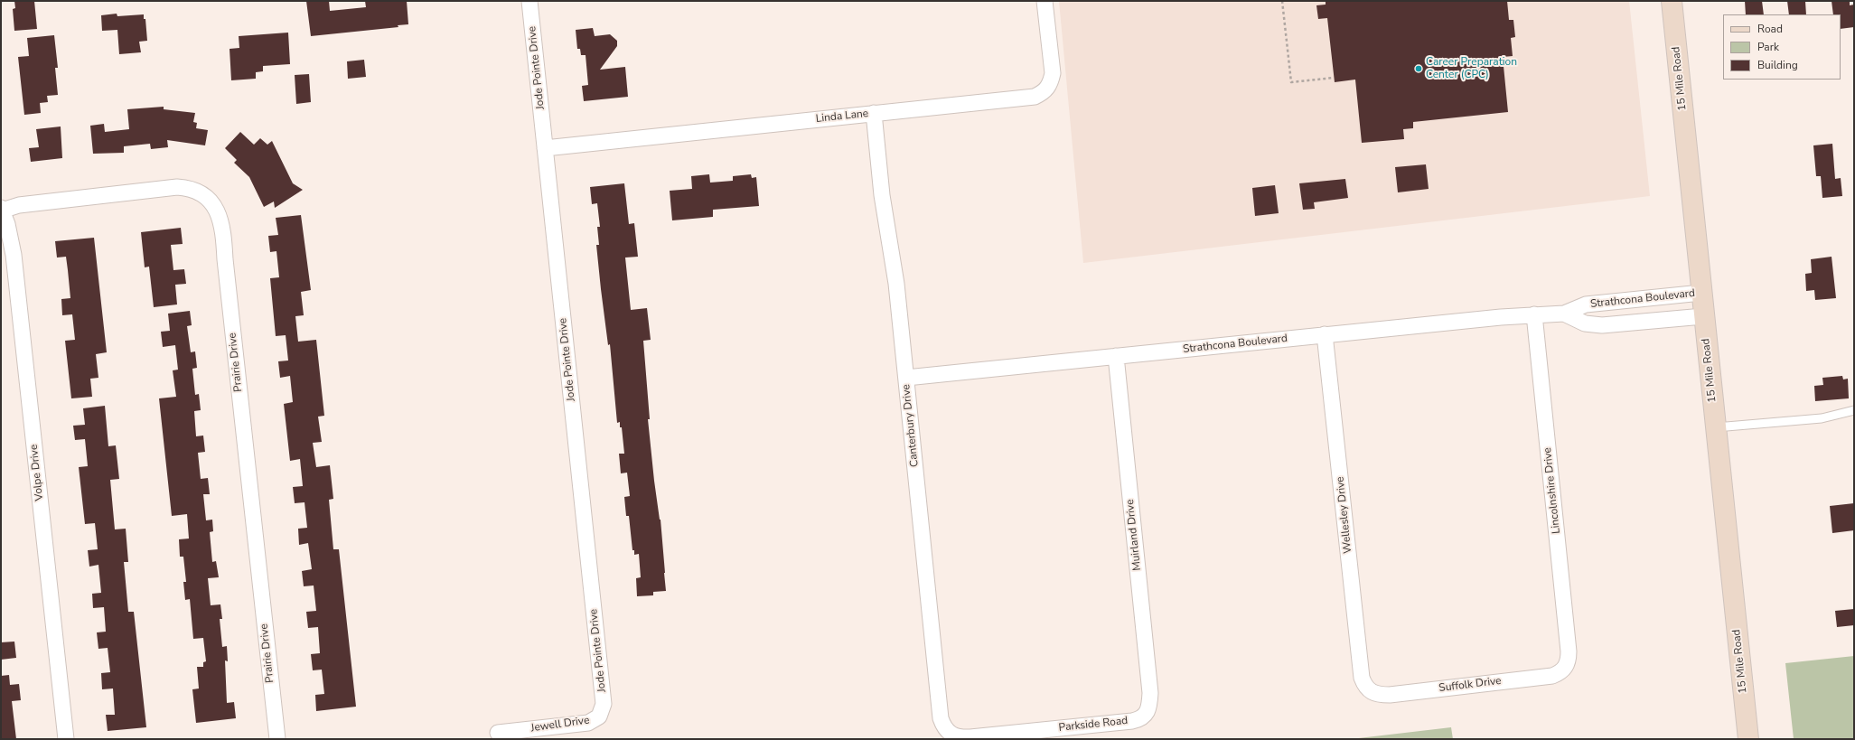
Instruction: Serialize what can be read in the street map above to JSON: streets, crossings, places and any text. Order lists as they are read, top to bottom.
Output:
{
  "streets": {
    "main road": ["15 Mile Road"],
    "street": [
      "Jode Pointe Drive",
      "Linda Lane",
      "Strathcona Boulevard",
      "Prairie Drive",
      "Canterbury Drive",
      "Volpe Drive",
      "Lincolnshire Drive",
      "Wellesley Drive",
      "Muirland Drive",
      "Suffolk Drive",
      "Jewell Drive",
      "Parkside Road"
    ]
  },
  "crossings": [
    ["Jode Pointe Drive", "Linda Lane"],
    ["Jode Pointe Drive", "Jewell Drive"],
    ["15 Mile Road", "Strathcona Boulevard"],
    ["Linda Lane", "Canterbury Drive"],
    ["Strathcona Boulevard", "Canterbury Drive"],
    ["Strathcona Boulevard", "Lincolnshire Drive"],
    ["Strathcona Boulevard", "Wellesley Drive"],
    ["Strathcona Boulevard", "Muirland Drive"],
    ["Prairie Drive", "Volpe Drive"],
    ["Canterbury Drive", "Parkside Road"],
    ["Lincolnshire Drive", "Suffolk Drive"],
    ["Wellesley Drive", "Suffolk Drive"],
    ["Muirland Drive", "Parkside Road"]
  ],
  "places": ["Career Preparation Center (CPC)"],
  "legend": ["Road", "Park", "Building"]
}
